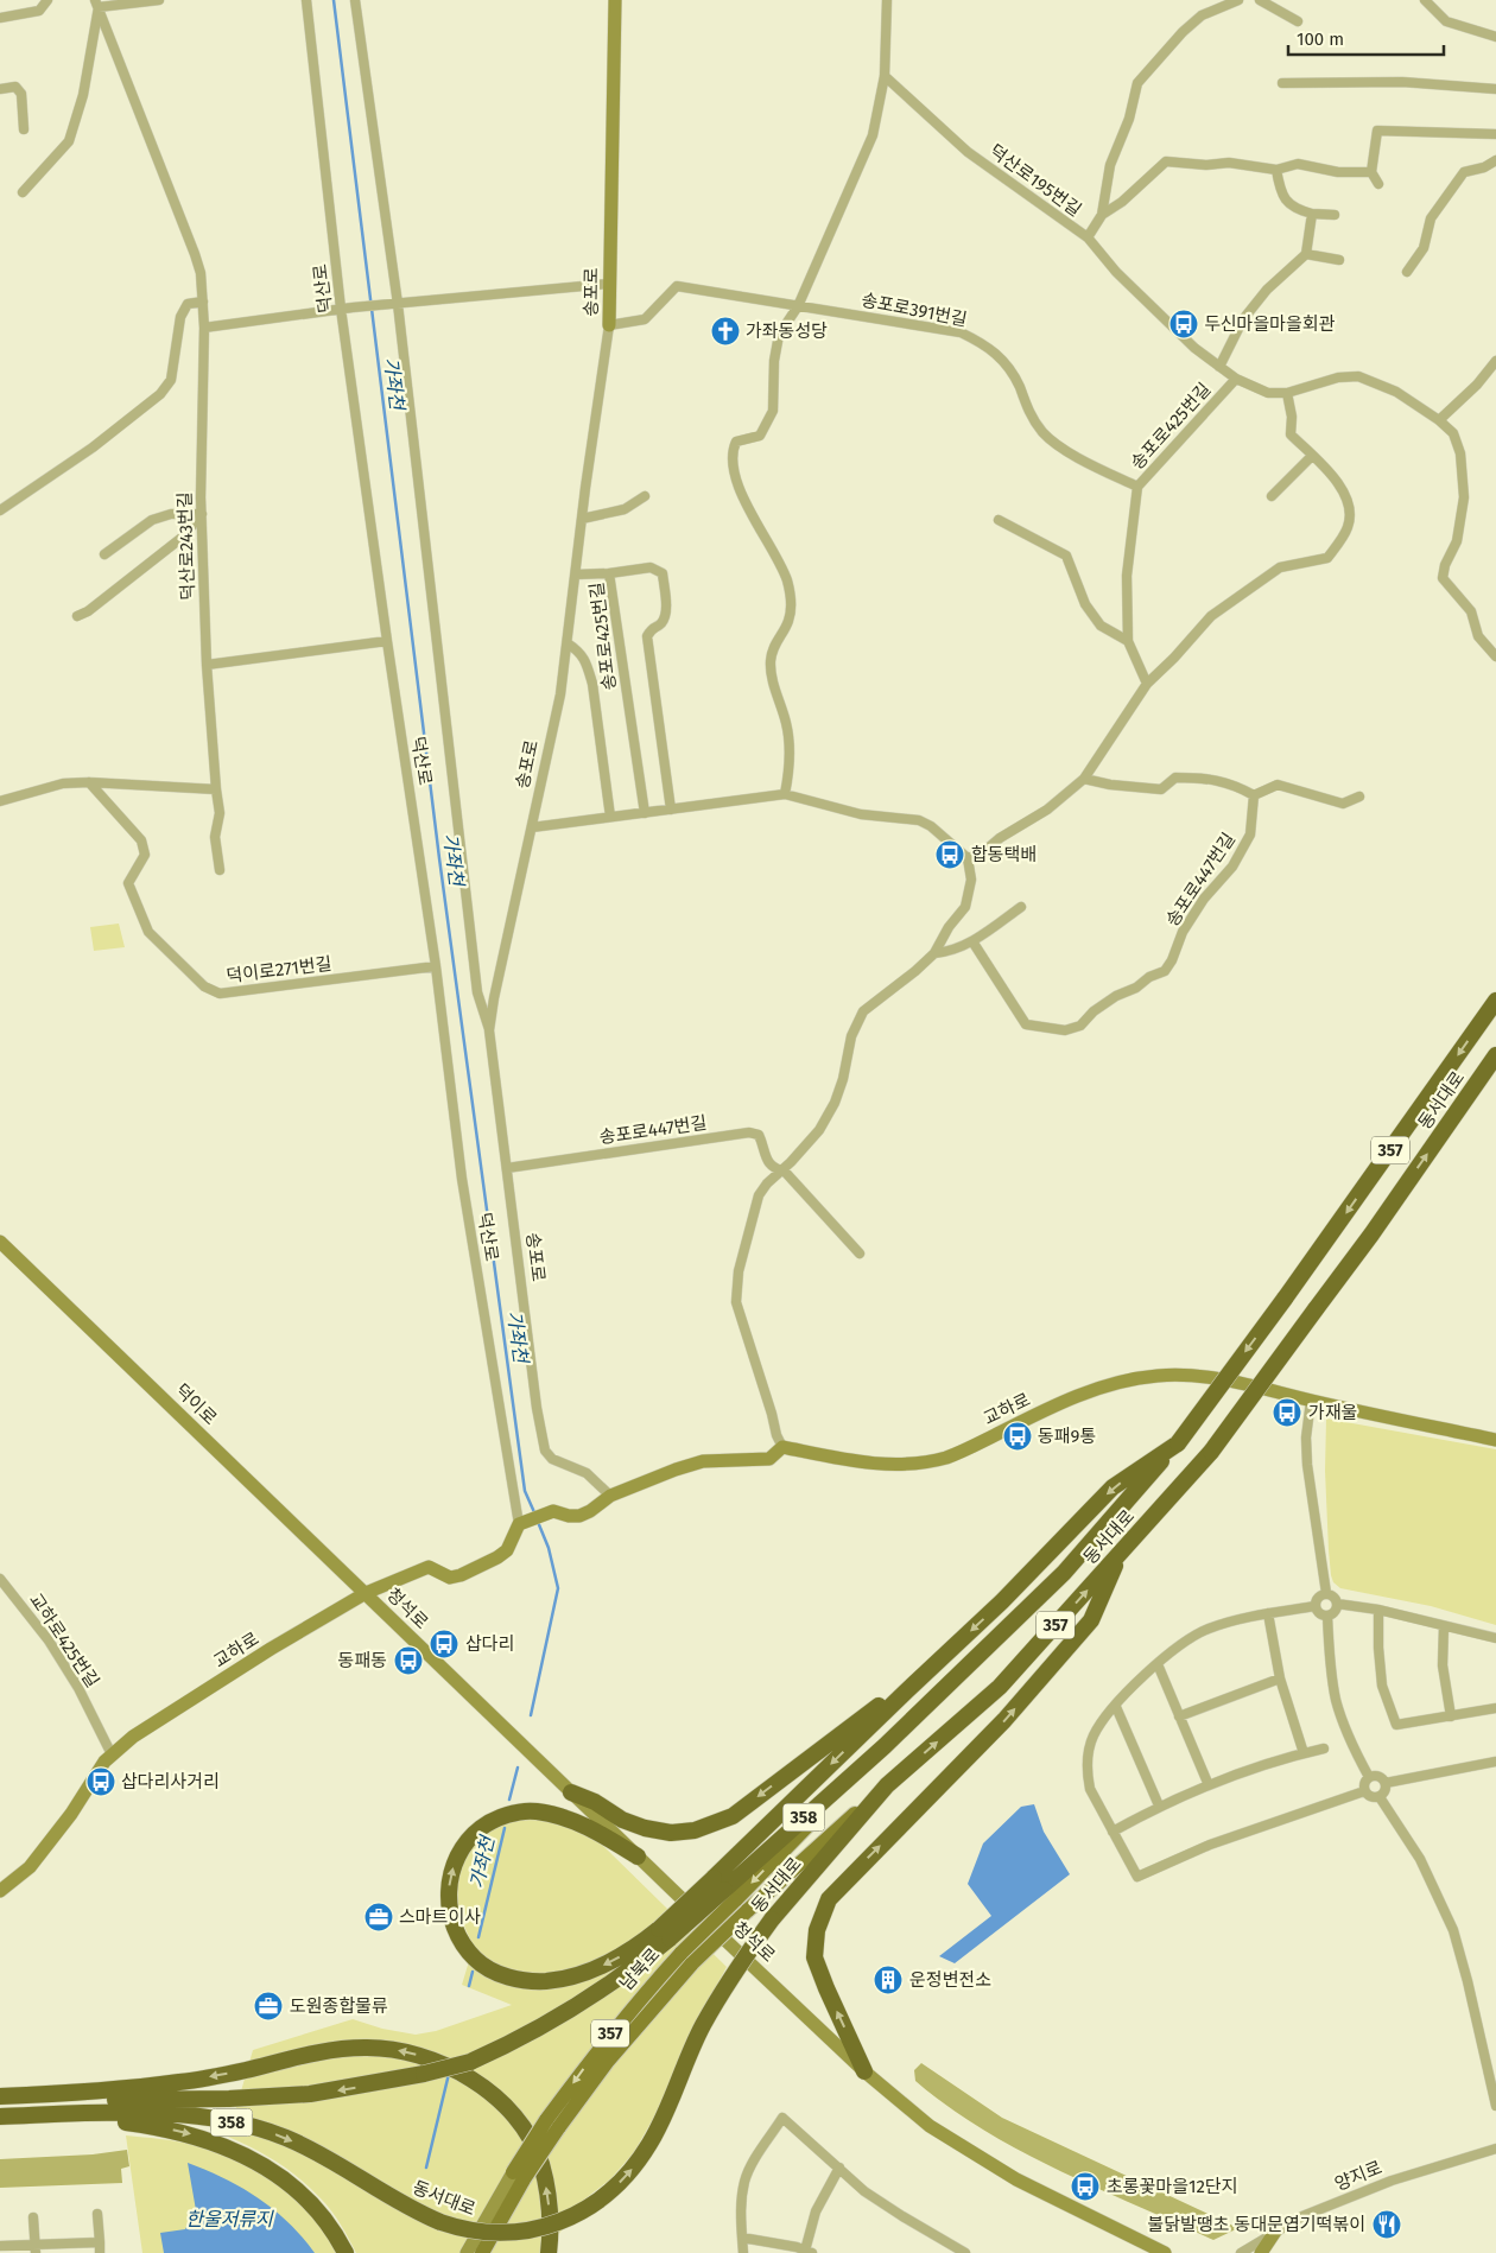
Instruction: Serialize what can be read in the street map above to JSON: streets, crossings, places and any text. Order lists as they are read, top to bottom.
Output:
{
  "streets": {
    "highway": ["동서대로", "357", "358"],
    "main road": ["남북로"],
    "street": [
      "덕산로195번길",
      "덕산로",
      "송포로",
      "송포로391번길",
      "송포로425번길",
      "덕산로243번길",
      "송포로447번길",
      "덕이로271번길",
      "덕이로",
      "교하로",
      "청석로",
      "교하로425번길",
      "양지로"
    ]
  },
  "crossings": [
    ["덕산로195번길", "송포로425번길"],
    ["덕산로", "송포로"],
    ["덕산로", "덕이로271번길"],
    ["덕산로", "교하로"],
    ["송포로", "송포로391번길"],
    ["송포로", "송포로447번길"],
    ["송포로391번길", "송포로425번길"],
    ["동서대로", "남북로"],
    ["덕이로", "교하로"],
    ["덕이로", "청석로"],
    ["교하로", "청석로"],
    ["교하로", "교하로425번길"]
  ],
  "water": ["가좌천", "한울저류지"],
  "places": {
    "bus stop": [
      "두신마을마을회관",
      "합동택배",
      "가재울",
      "동패9통",
      "삽다리",
      "동패동",
      "삽다리사거리",
      "초롱꽃마을12단지"
    ],
    "church": ["가좌동성당"],
    "office": ["스마트이사", "도원종합물류"],
    "building": ["운정변전소"],
    "restaurant": ["불닭발땡초 동대문엽기떡볶이"]
  },
  "scale_bar": "100 m"
}
